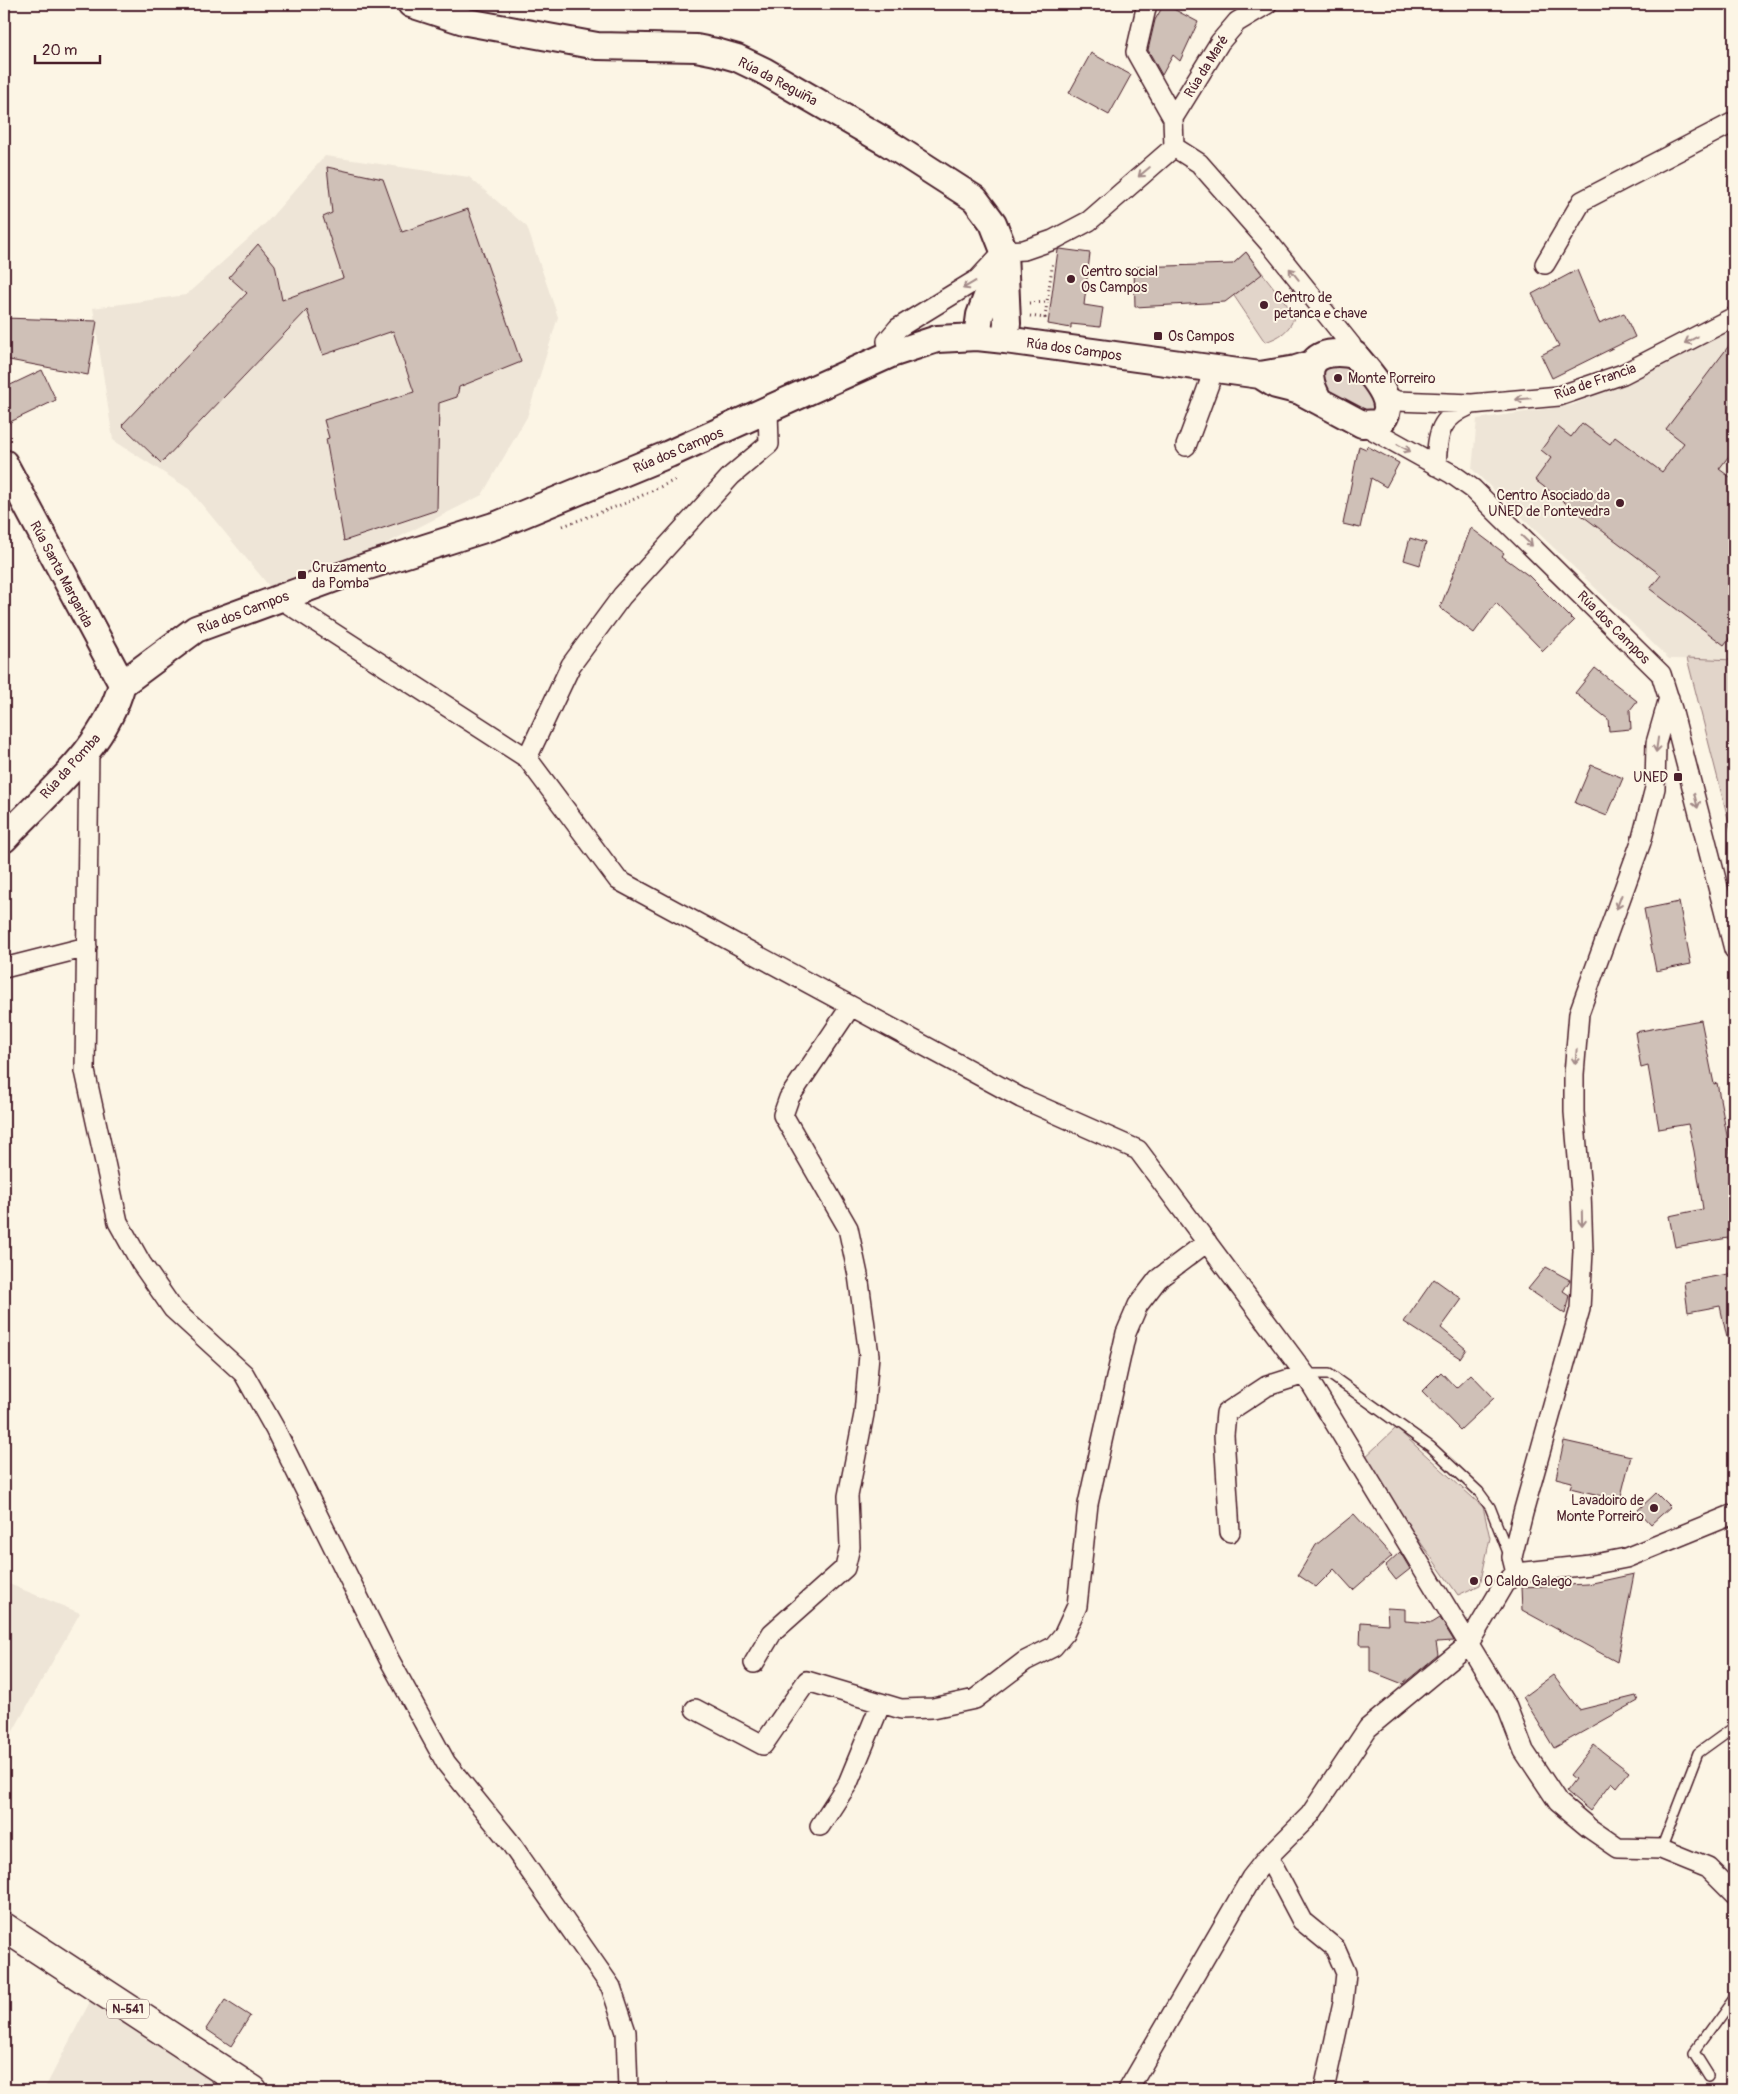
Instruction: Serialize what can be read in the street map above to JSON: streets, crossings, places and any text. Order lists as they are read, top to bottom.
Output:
{
  "streets": {
    "highway": ["N-541"],
    "street": [
      "Rúa da Maré",
      "Rúa da Reguiña",
      "Rúa dos Campos",
      "Rúa de Francia",
      "Rúa Santa Margarida",
      "Rúa da Pomba"
    ]
  },
  "crossings": [
    ["Rúa da Reguiña", "Rúa dos Campos"],
    ["Rúa dos Campos", "Rúa de Francia"],
    ["Rúa dos Campos", "Rúa Santa Margarida"],
    ["Rúa dos Campos", "Rúa da Pomba"],
    ["Rúa Santa Margarida", "Rúa da Pomba"]
  ],
  "one_way": ["Rúa de Francia"],
  "places": {
    "other": [
      "Centro social Os Campos",
      "Centro de petanca e chave",
      "Monte Porreiro",
      "Centro Asociado da UNED de Pontevedra",
      "Lavadoiro de Monte Porreiro",
      "O Caldo Galego"
    ],
    "transit": ["Os Campos", "Cruzamento da Pomba", "UNED"]
  },
  "scale_bar": "20 m"
}
